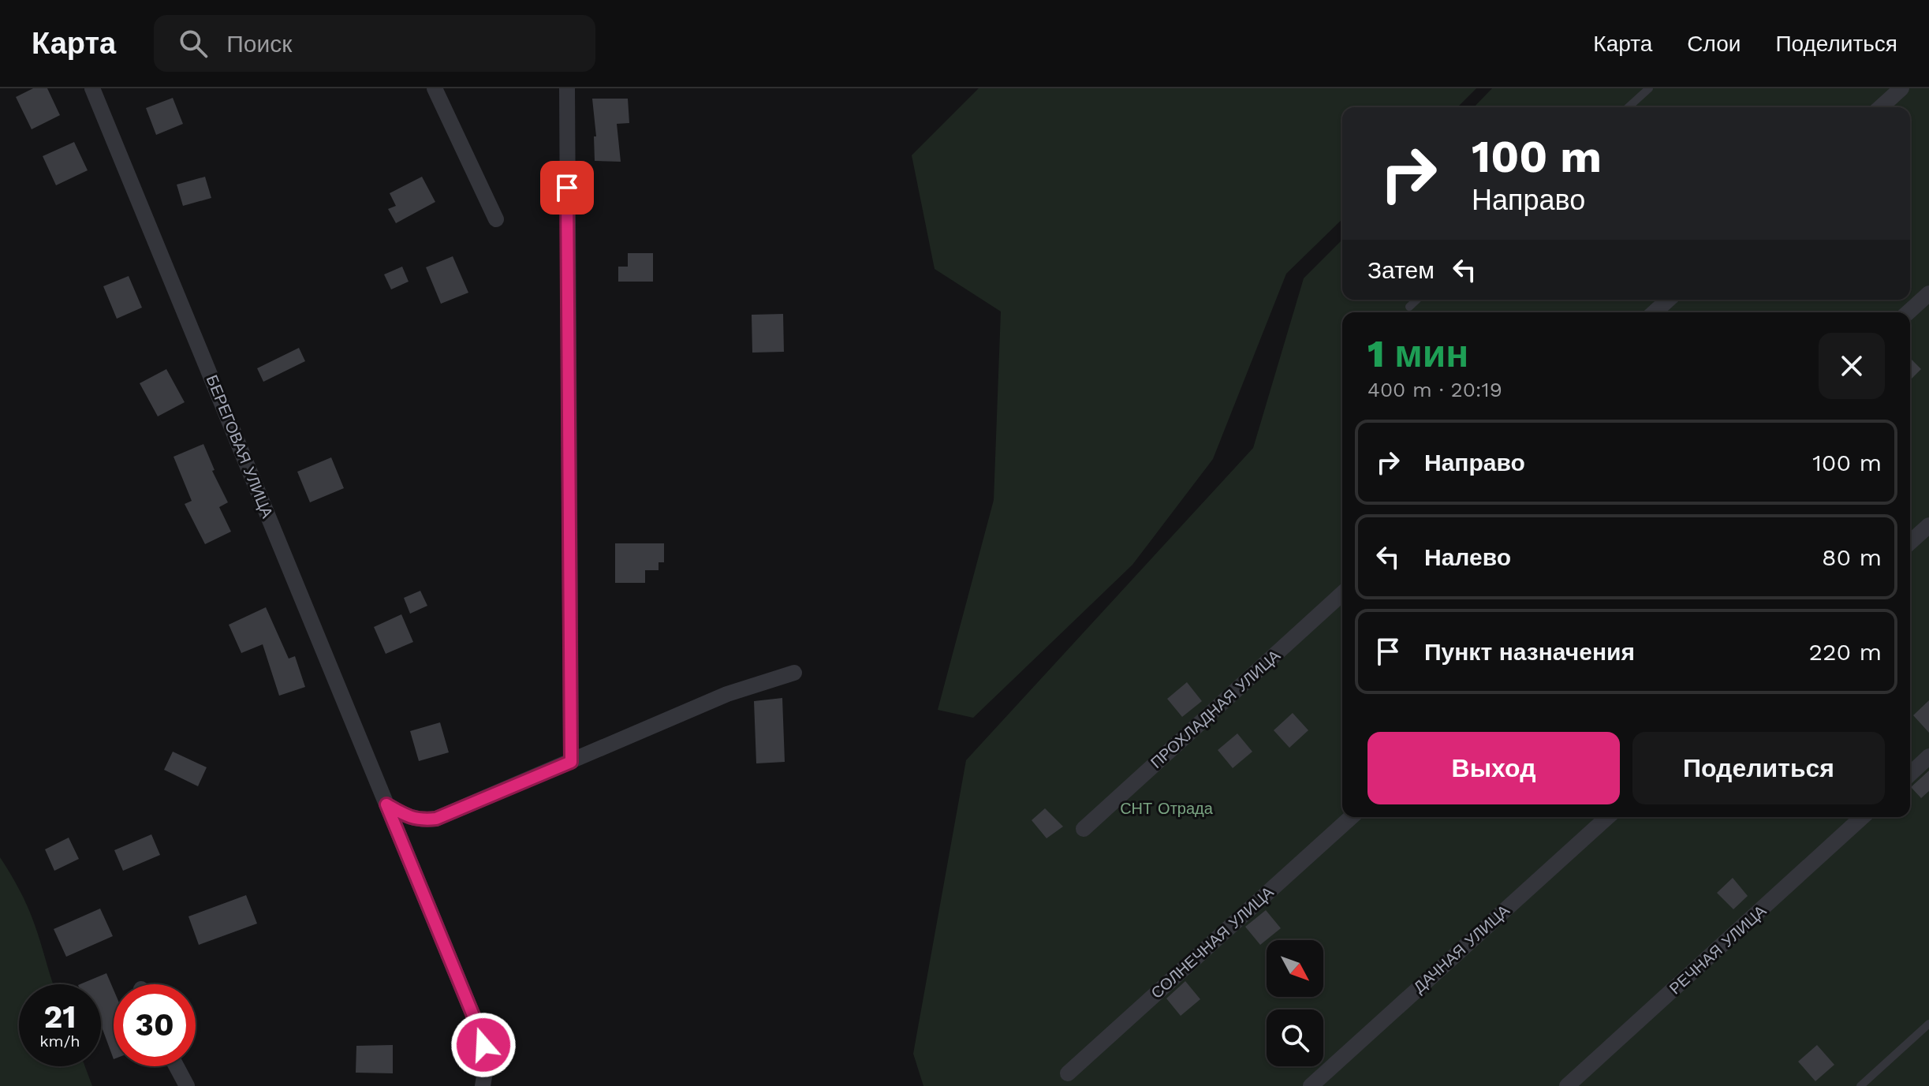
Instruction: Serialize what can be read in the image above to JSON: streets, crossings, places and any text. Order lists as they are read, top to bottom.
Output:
{
  "streets": {
    "street": [
      "БЕРЕГОВАЯ УЛИЦА",
      "ПРОХЛАДНАЯ УЛИЦА",
      "СОЛНЕЧНАЯ УЛИЦА",
      "ДАЧНАЯ УЛИЦА",
      "РЕЧНАЯ УЛИЦА"
    ]
  },
  "parks": ["СНТ Отрада"],
  "north": "bottom right",
  "page": {
    "header": "Карта",
    "search": "Поиск",
    "nav": ["Карта", "Слои", "Поделиться"],
    "turn": ["100 m", "Направо"],
    "then": "Затем",
    "heading": ["1 мин", "400 m · 20:19"],
    "list": [
      {
        "name": "Направо",
        "value": "100 m"
      },
      {
        "name": "Налево",
        "value": "80 m"
      },
      {
        "name": "Пункт назначения",
        "value": "220 m"
      }
    ],
    "buttons": ["Выход", "Поделиться"],
    "speed": "21 km/h",
    "limit": "30"
  }
}
